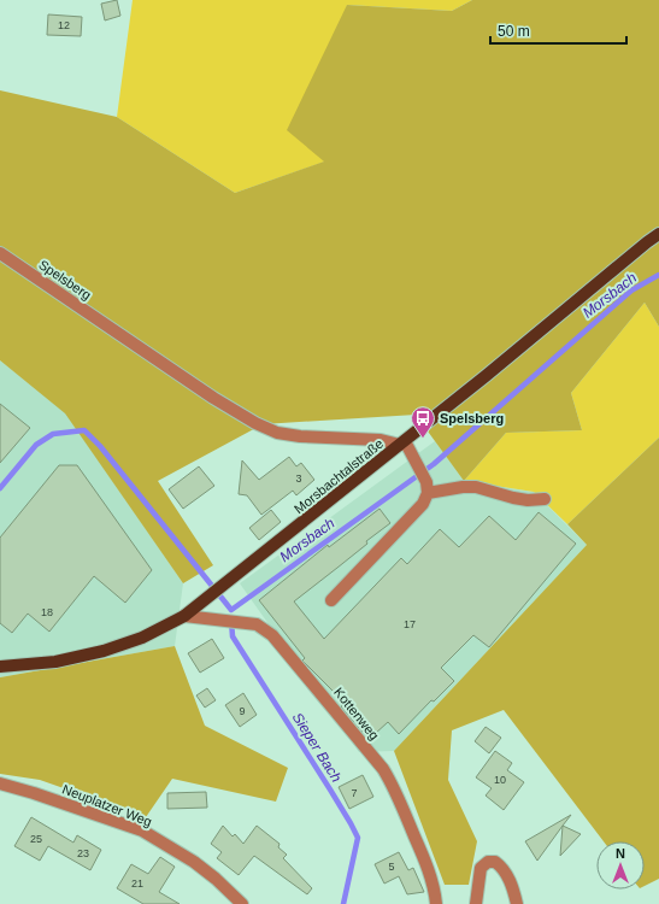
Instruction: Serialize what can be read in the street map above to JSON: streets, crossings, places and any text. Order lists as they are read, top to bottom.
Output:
{
  "streets": {
    "main road": ["Morsbachtalstraße"],
    "street": ["Spelsberg", "Kottenweg", "Neuplatzer Weg"]
  },
  "crossings": [
    ["Spelsberg", "Morsbachtalstraße"],
    ["Morsbachtalstraße", "Kottenweg"]
  ],
  "water": ["Morsbach", "Sieper Bach"],
  "places": {
    "bus stop": ["Spelsberg"]
  },
  "house_numbers": [
    "12",
    "3",
    "18",
    "17",
    "9",
    "10",
    "7",
    "25",
    "23",
    "5",
    "21"
  ],
  "scale_bar": "50 m",
  "north": "top"
}
